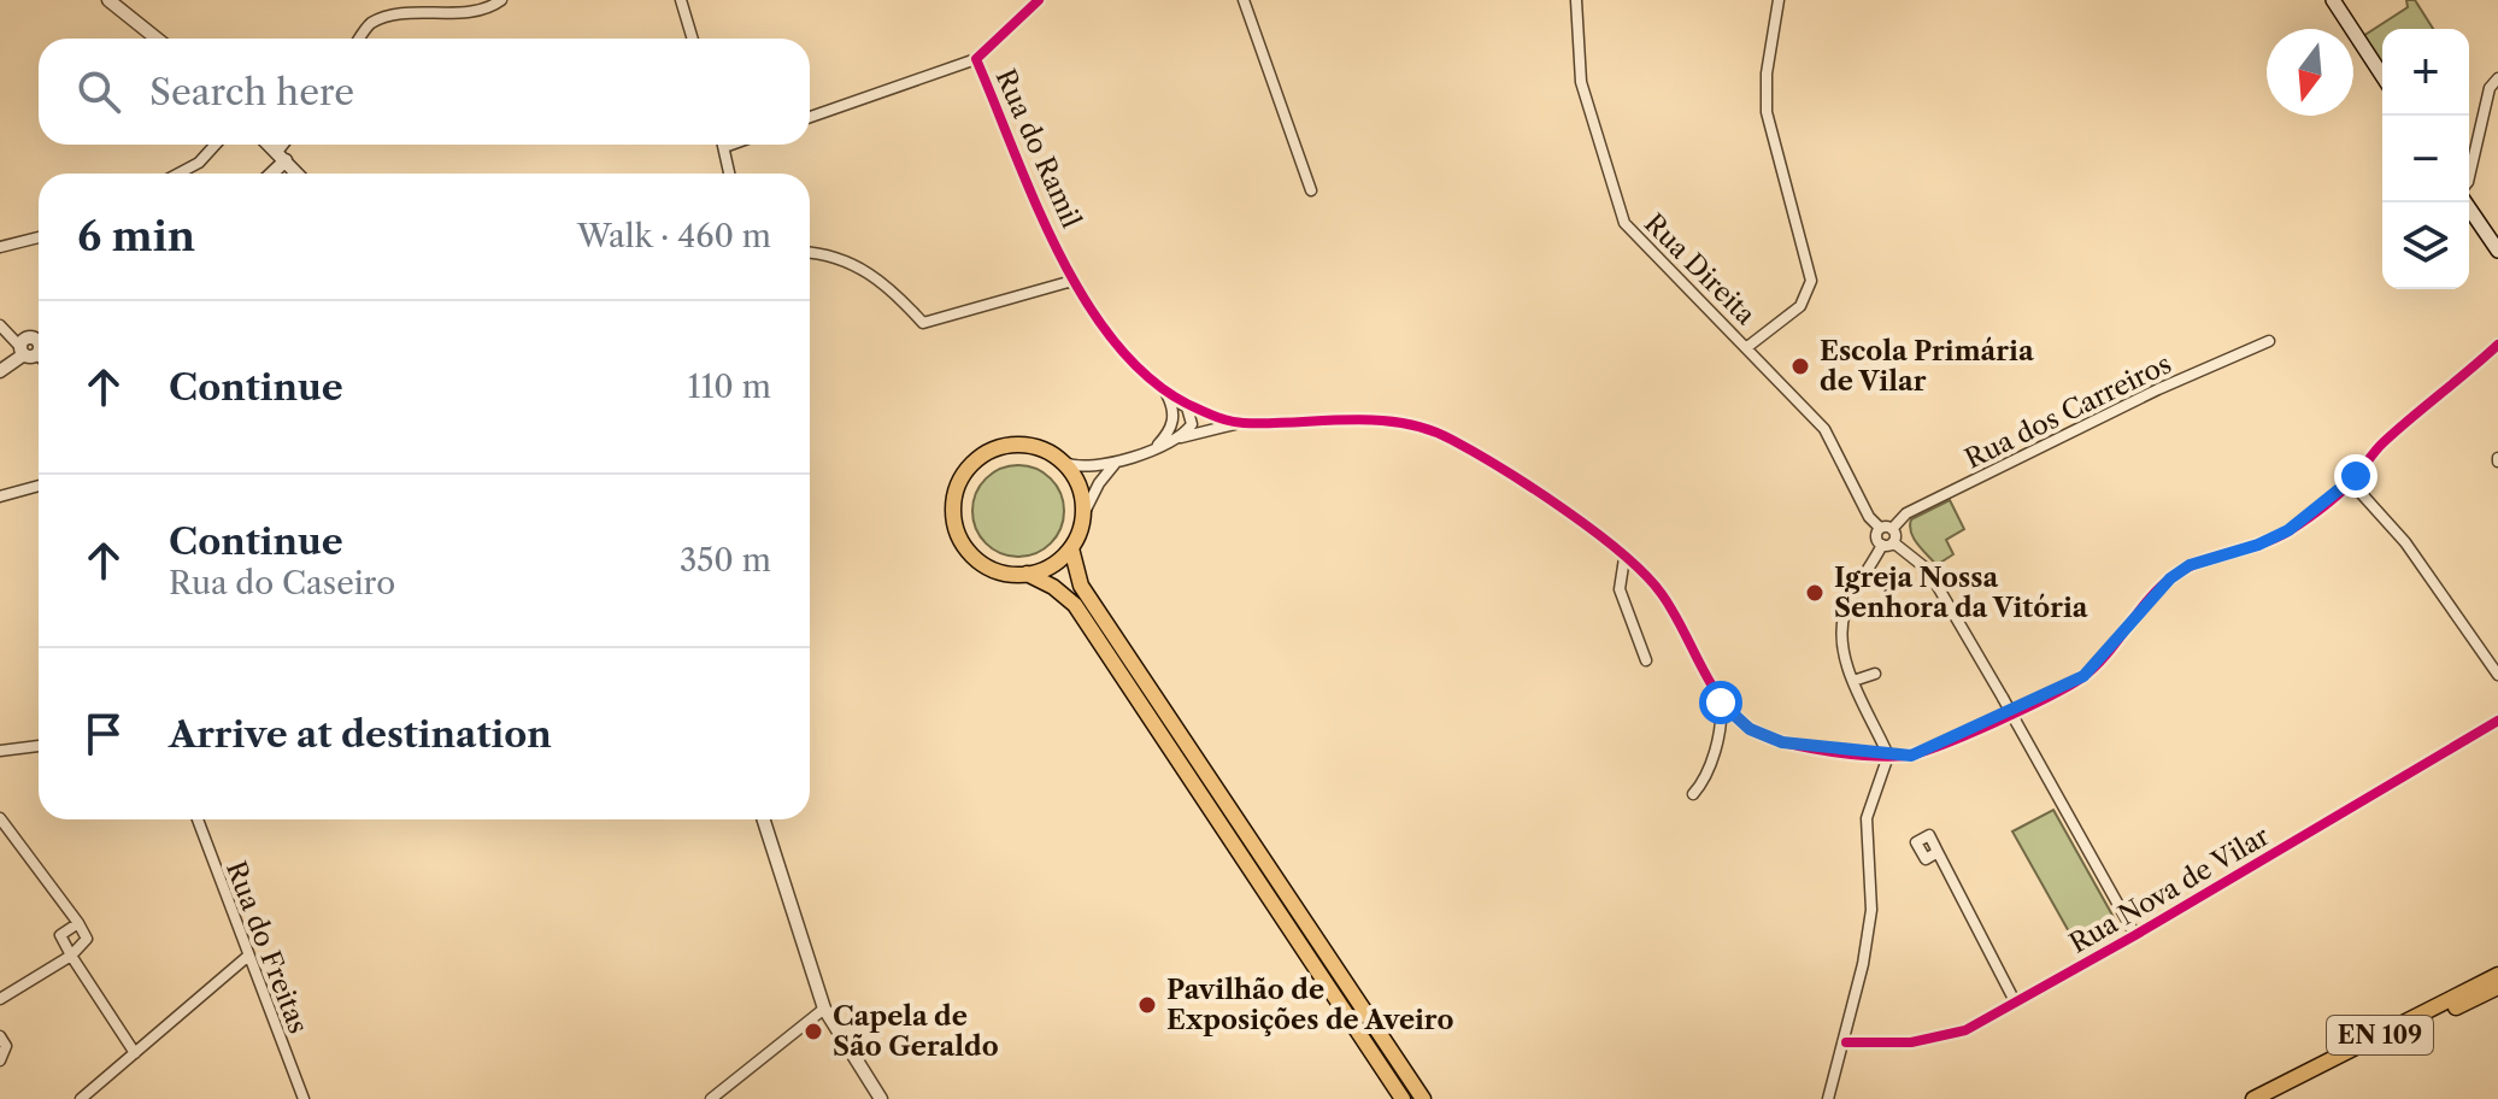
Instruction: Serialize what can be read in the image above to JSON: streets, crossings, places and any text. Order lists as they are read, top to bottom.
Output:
{
  "streets": {
    "main road": ["EN 109"],
    "street": [
      "Rua do Ramil",
      "Rua Direita",
      "Rua dos Carreiros",
      "Rua Nova de Vilar",
      "Rua do Freitas"
    ]
  },
  "crossings": [
    ["Rua Direita", "Rua dos Carreiros"]
  ],
  "places": [
    "Escola Primária de Vilar",
    "Igreja Nossa Senhora da Vitória",
    "Pavilhão de Exposições de Aveiro",
    "Capela de São Geraldo"
  ],
  "north": "bottom",
  "page": {
    "map_buttons": ["+", "−"],
    "search": "Search here",
    "heading": ["6 min", "Walk · 460 m"],
    "list": [
      ["Continue", "110 m"],
      ["Continue", "Rua do Caseiro", "350 m"],
      "Arrive at destination"
    ]
  }
}
